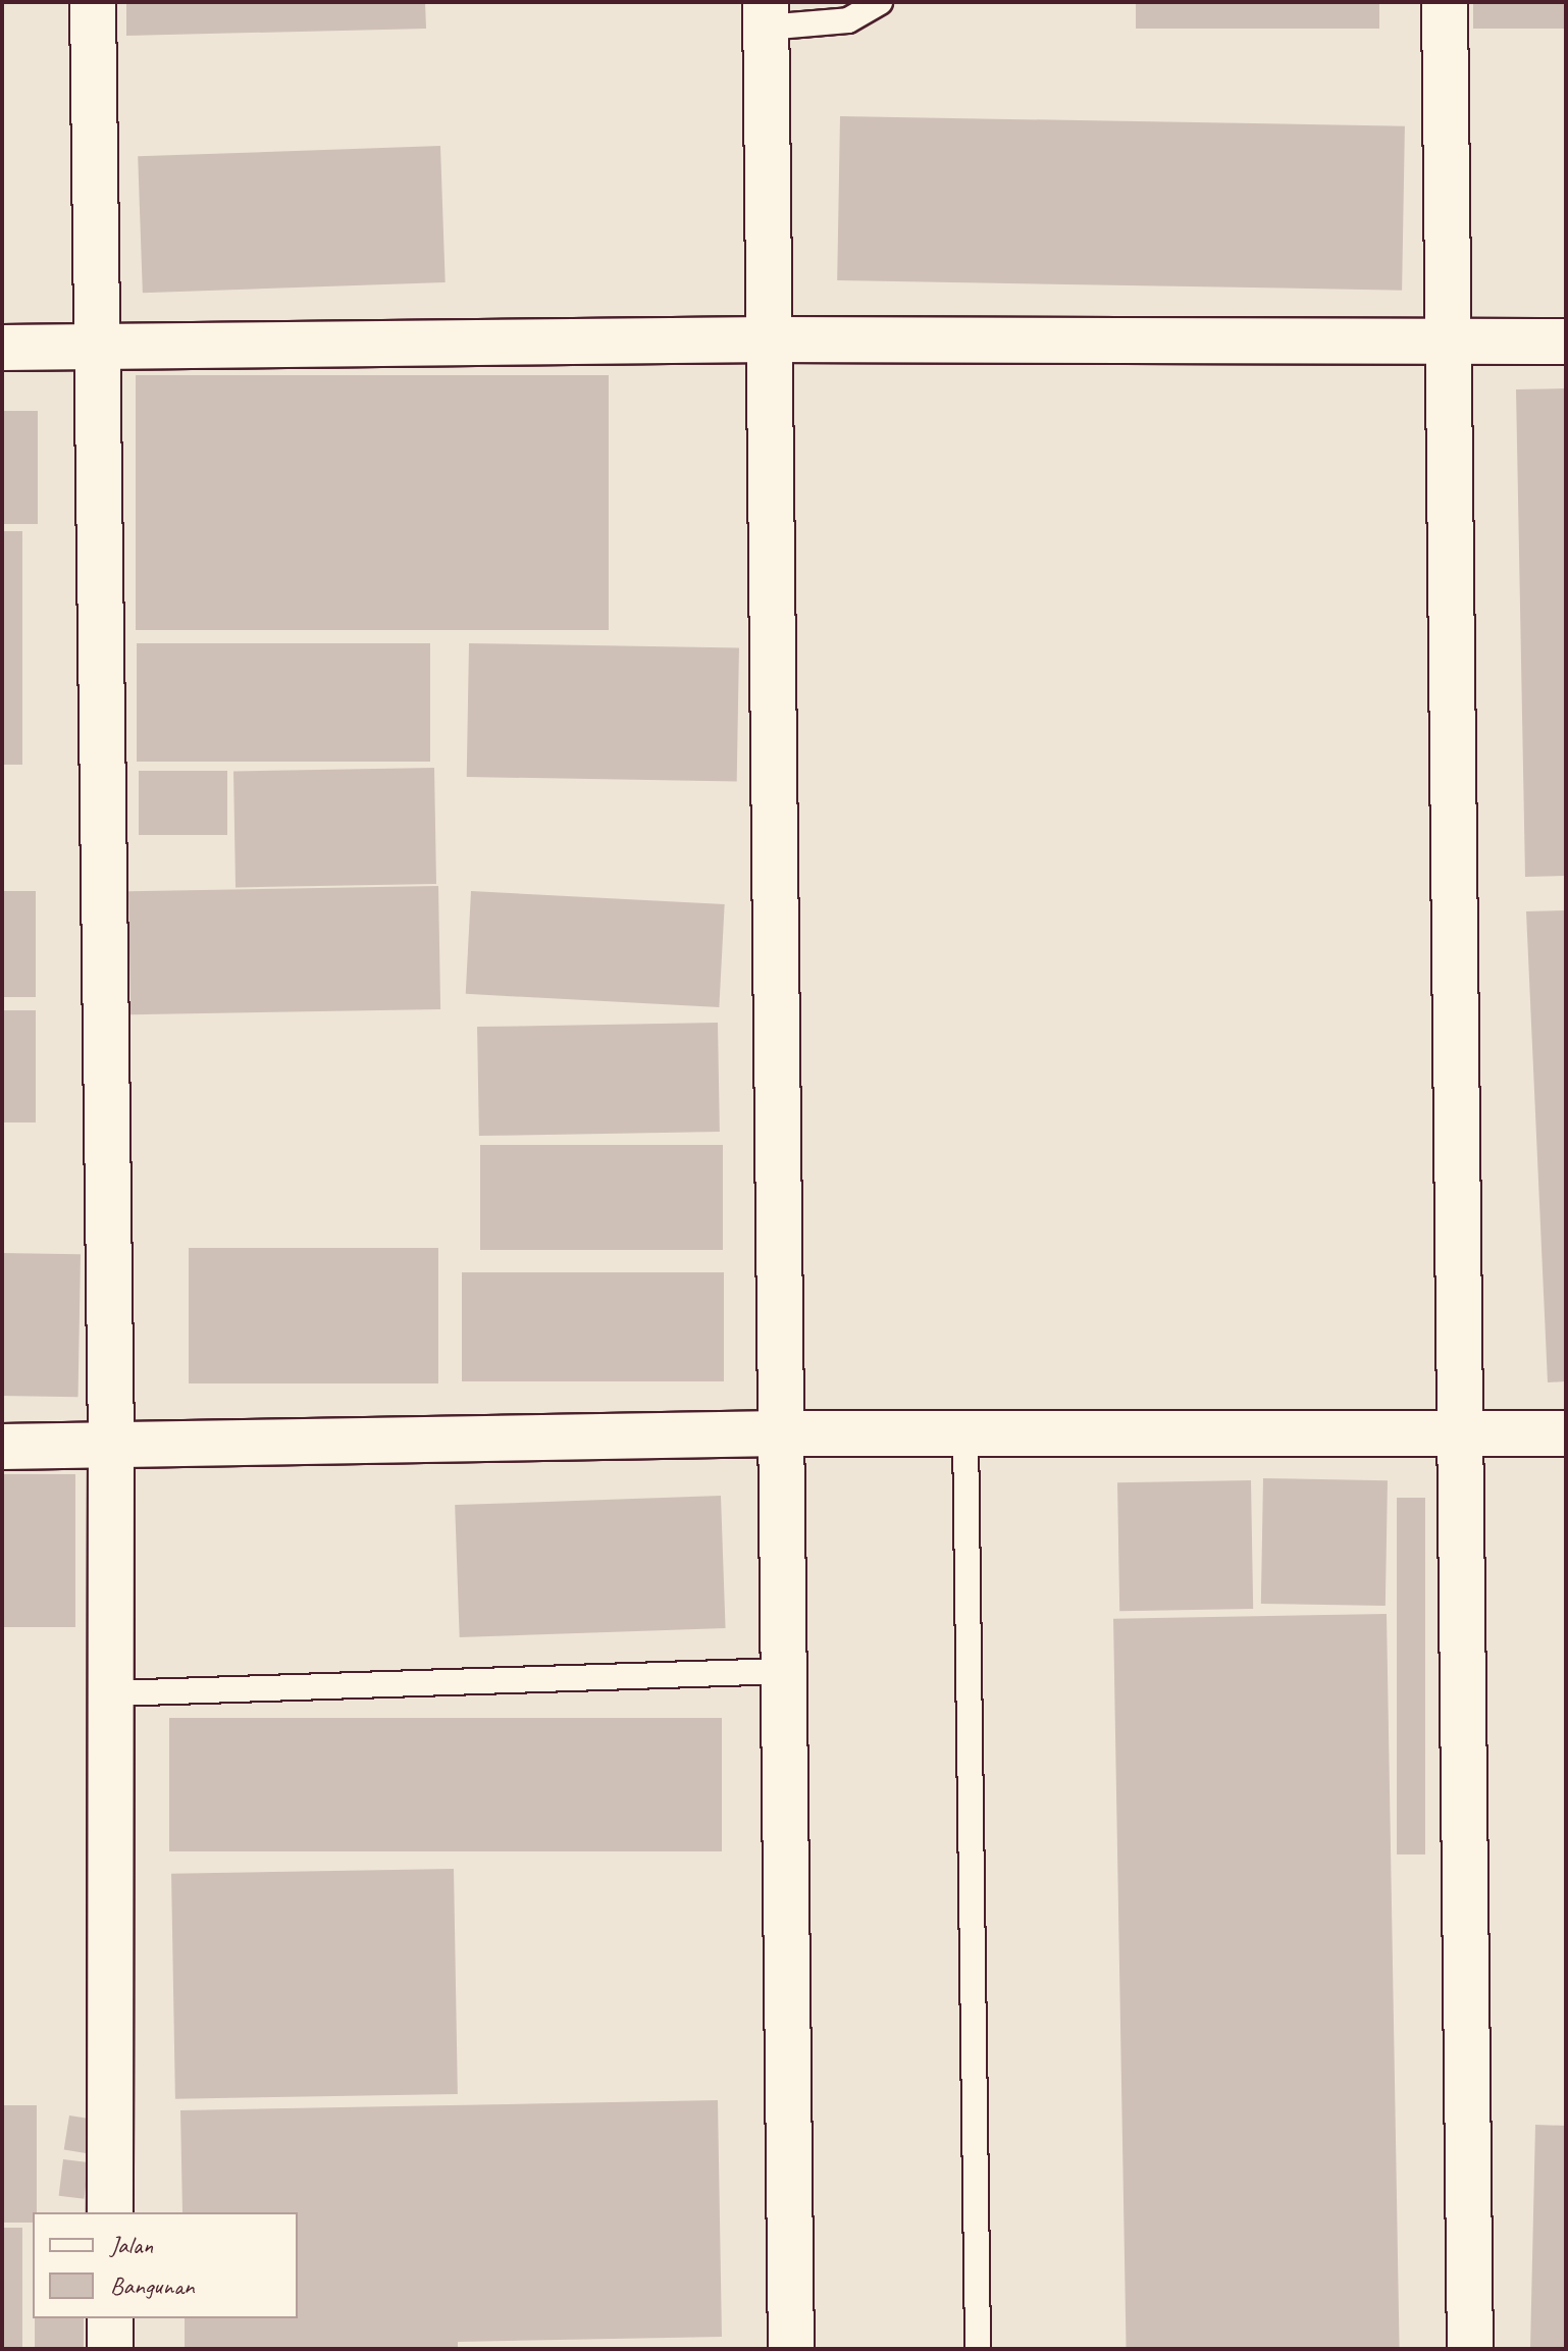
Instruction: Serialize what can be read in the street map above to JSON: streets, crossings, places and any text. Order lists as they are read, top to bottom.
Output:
{
  "legend": ["Jalan", "Bangunan"]
}
